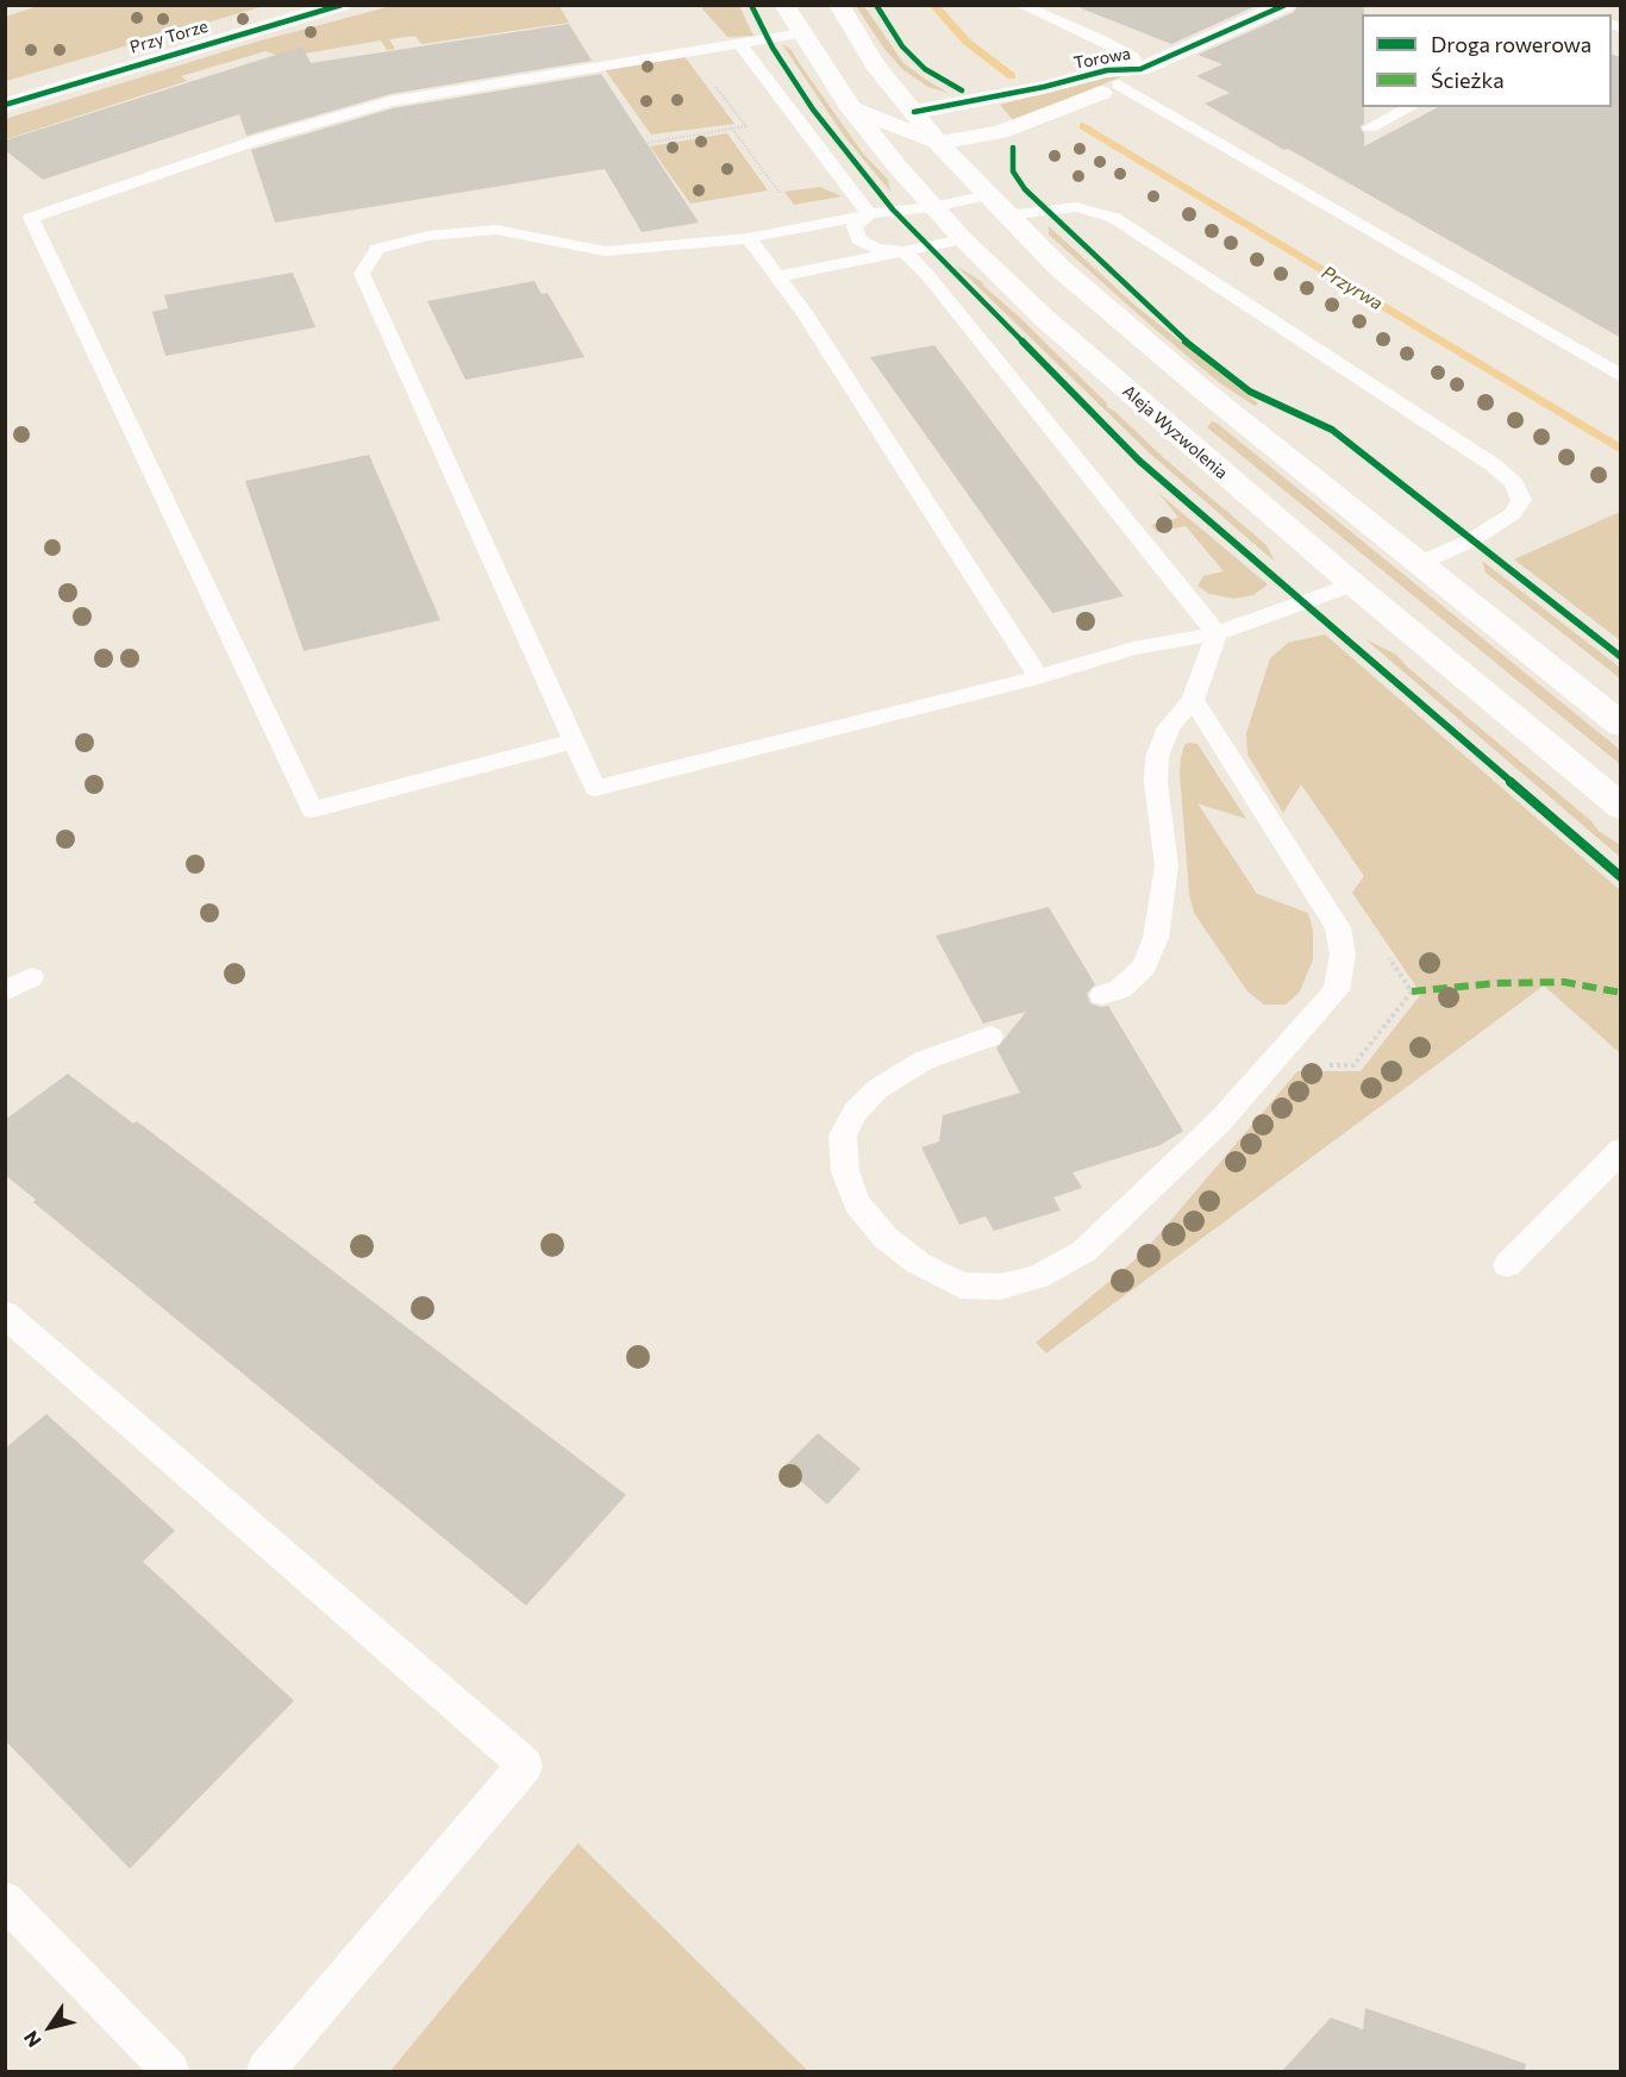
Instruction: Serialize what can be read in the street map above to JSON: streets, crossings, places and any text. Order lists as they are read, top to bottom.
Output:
{
  "streets": {
    "main road": ["Przy Torze", "Torowa", "Aleja Wyzwolenia"]
  },
  "water": ["Przyrwa"],
  "legend": ["Droga rowerowa", "Ścieżka"],
  "north": "bottom left"
}
